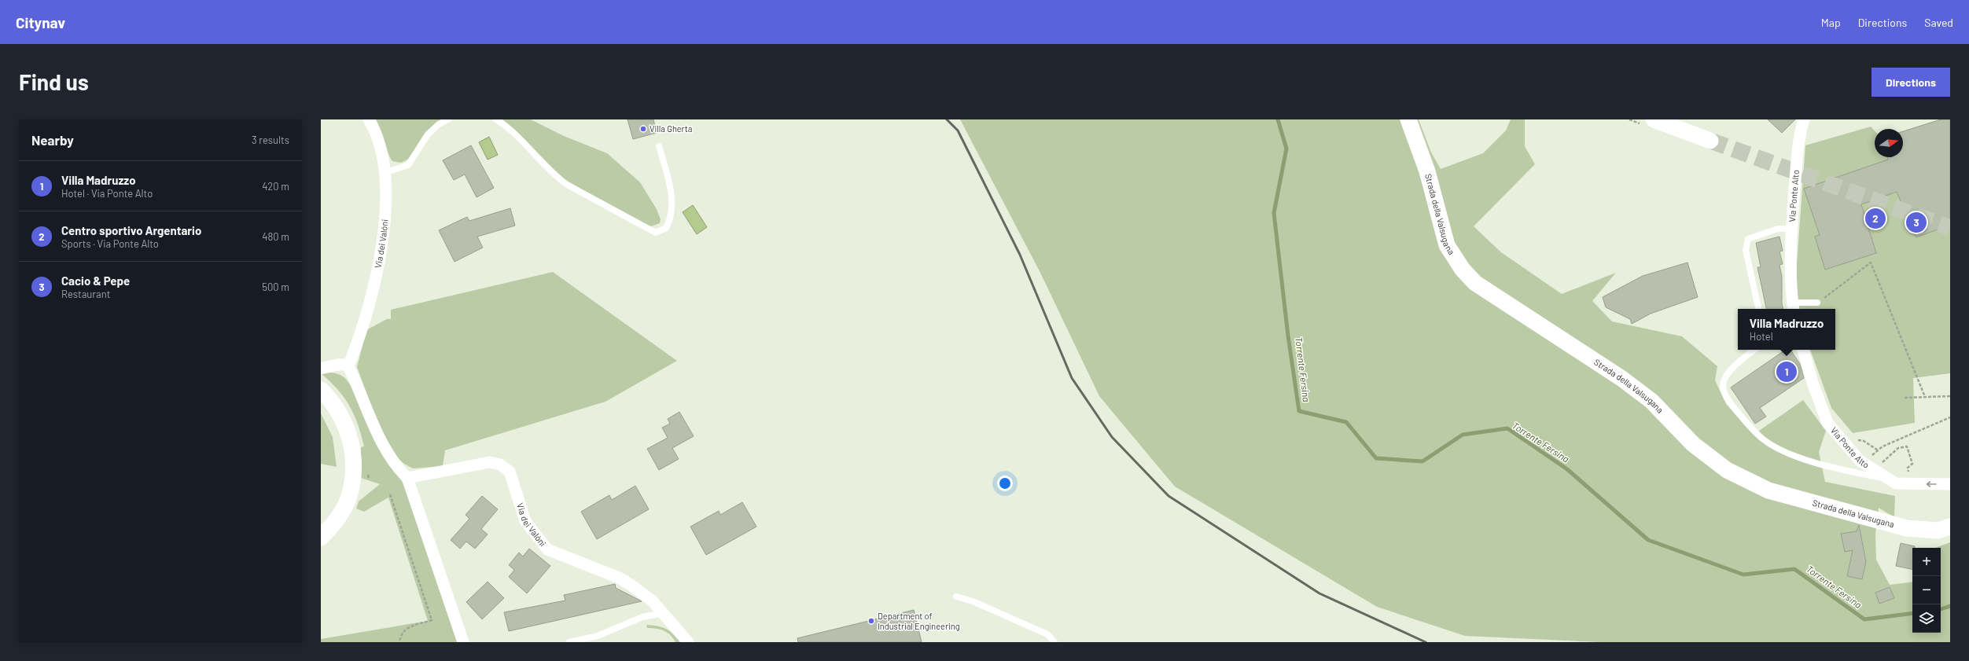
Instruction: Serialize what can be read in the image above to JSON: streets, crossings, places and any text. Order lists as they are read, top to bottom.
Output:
{
  "streets": {
    "main road": ["Strada della Valsugana"],
    "street": ["Via Ponte Alto", "Via dei Valóni"]
  },
  "water": ["Torrente Fersina"],
  "places": ["Villa Gherta", "Department of Industrial Engineering"],
  "north": "right",
  "page": {
    "header": "Citynav",
    "nav": ["Map", "Directions", "Saved"],
    "buttons": "Directions",
    "title": "Find us",
    "heading": ["Nearby", "3 results"],
    "list": [
      {
        "mark": "1",
        "name": "Villa Madruzzo",
        "note": "Hotel · Via Ponte Alto",
        "value": "420 m"
      },
      {
        "mark": "2",
        "name": "Centro sportivo Argentario",
        "note": "Sports · Via Ponte Alto",
        "value": "480 m"
      },
      {
        "mark": "3",
        "name": "Cacio & Pepe",
        "note": "Restaurant",
        "value": "500 m"
      }
    ],
    "pins": ["2", "3", "1"],
    "popup": ["Villa Madruzzo", "Hotel"],
    "map_buttons": ["+", "−"]
  }
}
